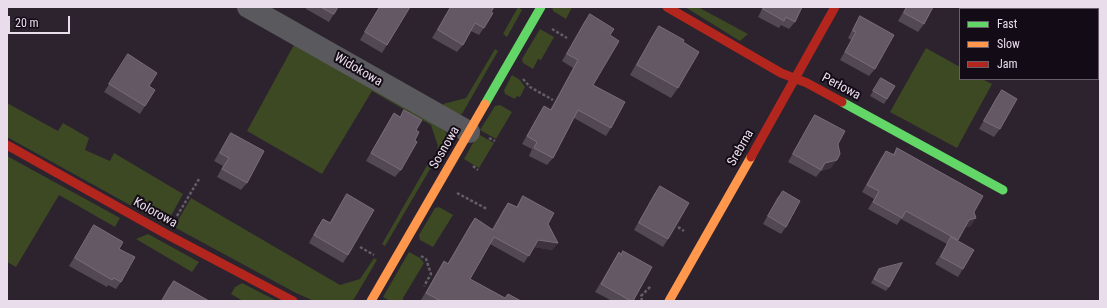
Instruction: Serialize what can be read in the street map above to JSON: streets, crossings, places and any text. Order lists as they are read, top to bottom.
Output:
{
  "streets": {
    "street": [
      "Widokowa",
      "Perłowa",
      "Sosnowa",
      "Srebrna",
      "Kolorowa"
    ]
  },
  "crossings": [
    ["Widokowa", "Sosnowa"],
    ["Perłowa", "Srebrna"]
  ],
  "legend": ["Fast", "Slow", "Jam"],
  "scale_bar": "20 m"
}
